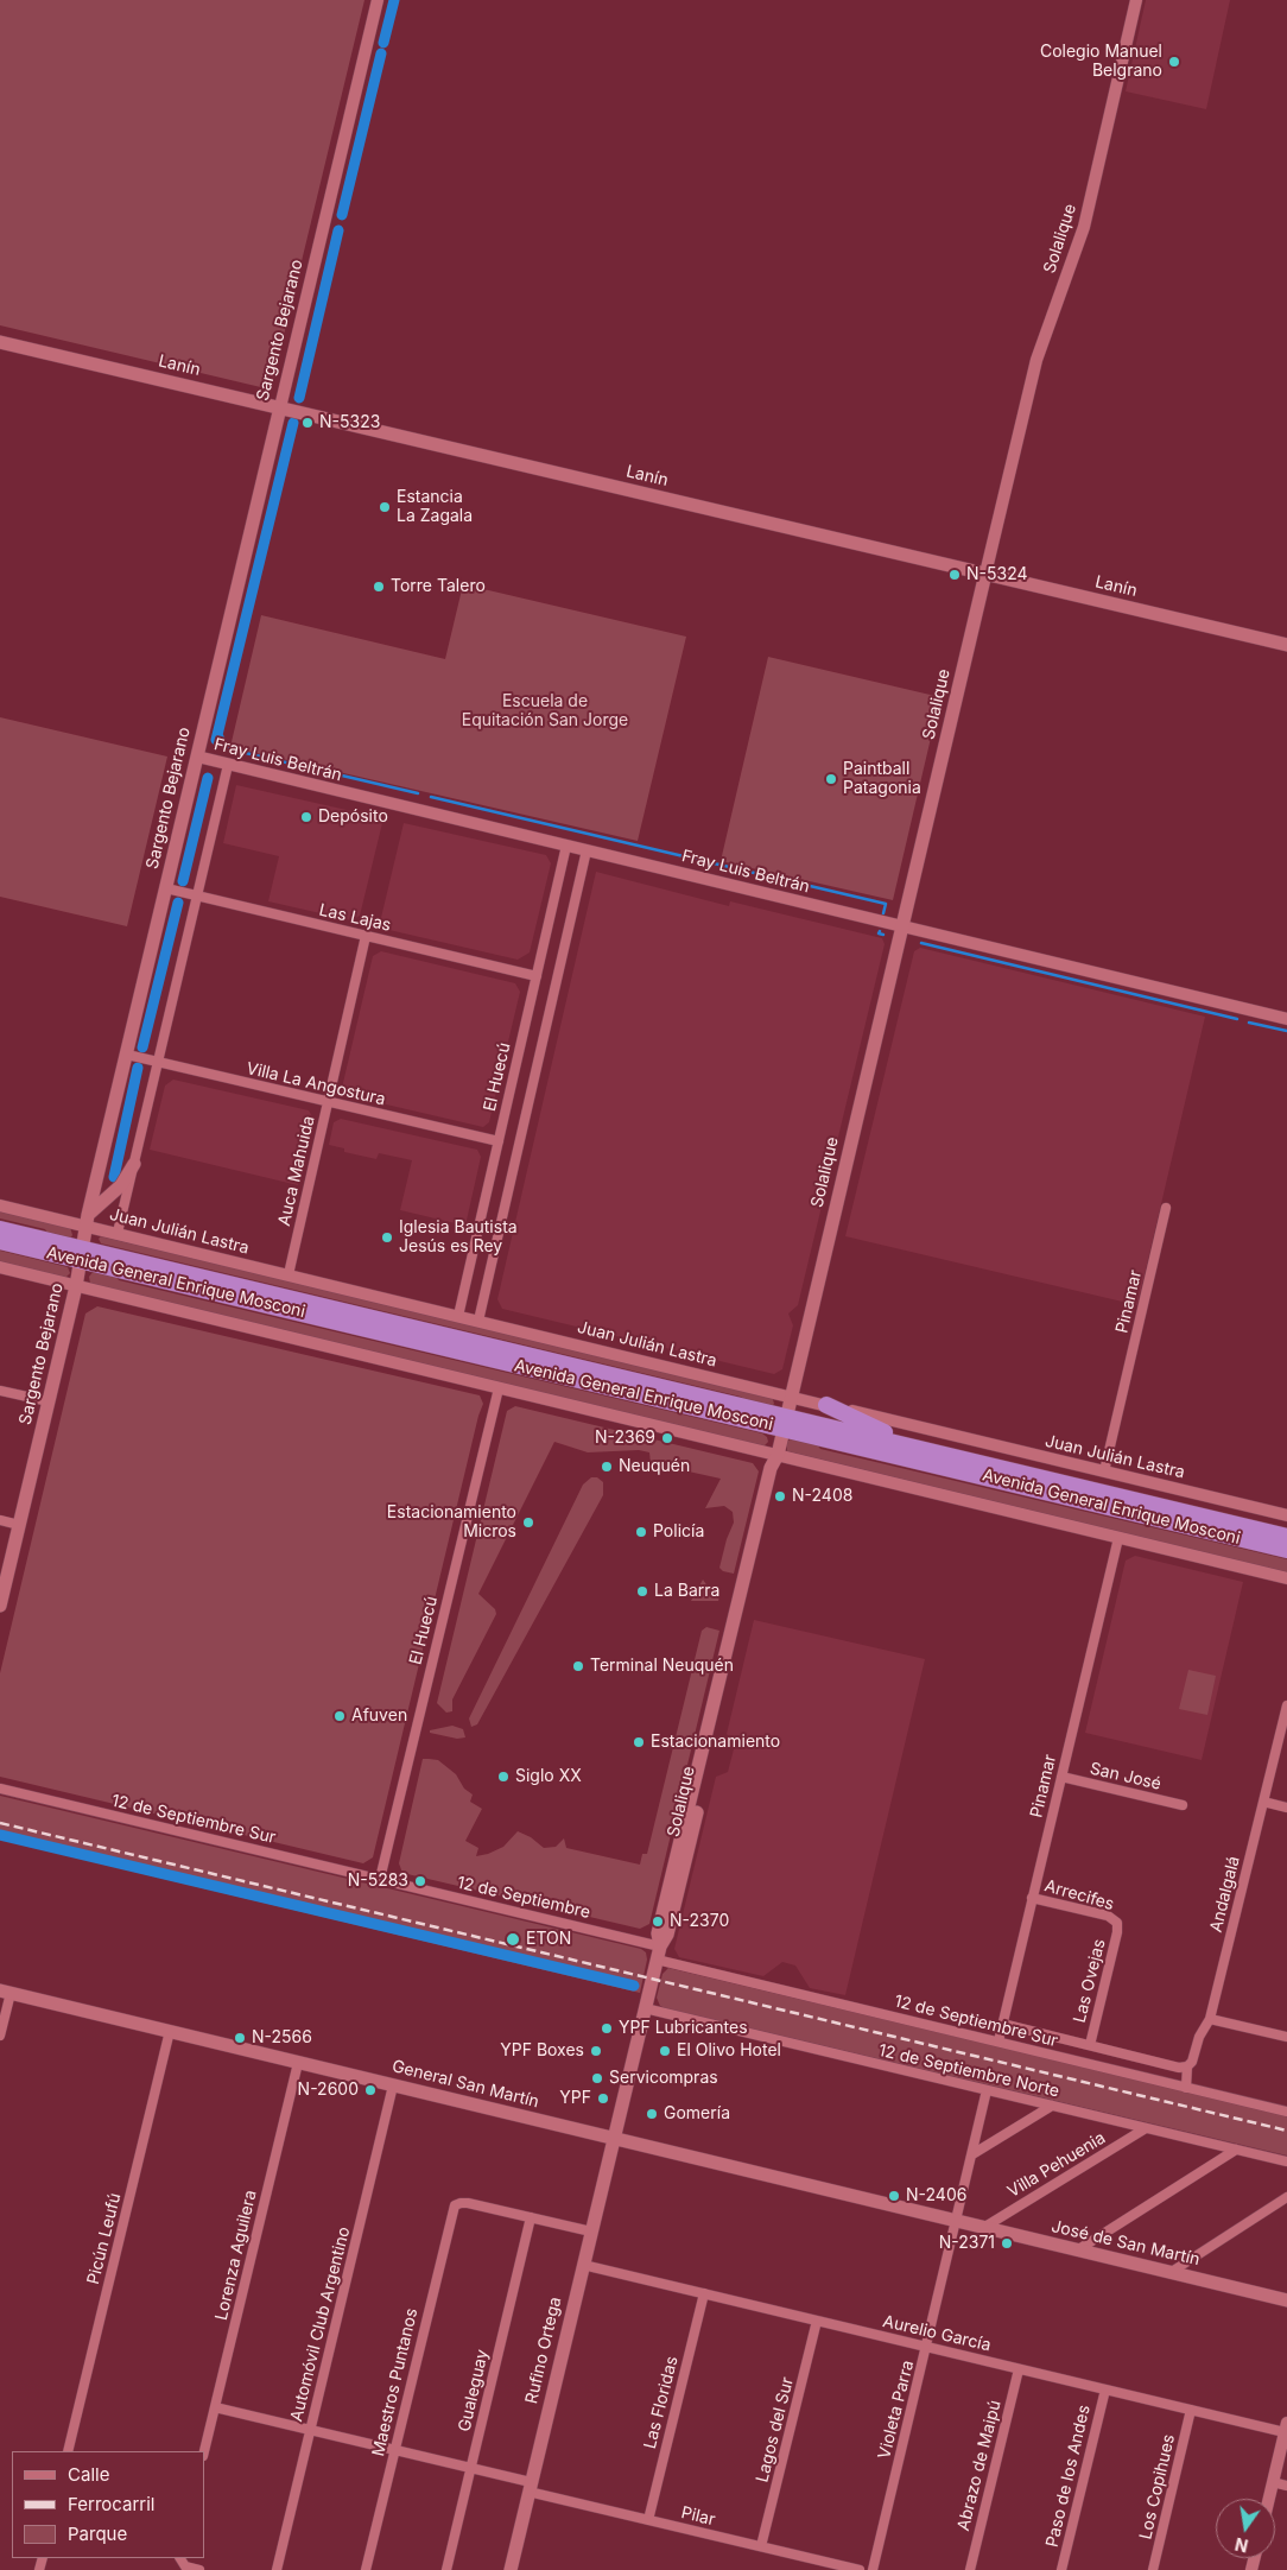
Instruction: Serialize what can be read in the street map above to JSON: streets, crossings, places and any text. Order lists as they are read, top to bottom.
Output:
{
  "streets": {
    "highway": ["Avenida General Enrique Mosconi"],
    "main road": [
      "Solalique",
      "Sargento Bejarano",
      "Lanín",
      "General San Martín",
      "José de San Martín",
      "Rufino Ortega"
    ],
    "street": [
      "Fray Luis Beltrán",
      "Las Lajas",
      "El Huecú",
      "Villa La Angostura",
      "Auca Mahuida",
      "Juan Julián Lastra",
      "Pinamar",
      "San José",
      "12 de Septiembre Sur",
      "Andalgalá",
      "Arrecifes",
      "12 de Septiembre",
      "Las Ovejas",
      "12 de Septiembre Norte",
      "Villa Pehuenia",
      "Picún Leufú",
      "Lorenza Aguilera",
      "Automóvil Club Argentino",
      "Aurelio García",
      "Maestros Puntanos",
      "Gualeguay",
      "Las Floridas",
      "Violeta Parra",
      "Lagos del Sur",
      "Abrazo de Maipú",
      "Paso de los Andes",
      "Los Copihues",
      "Pilar"
    ]
  },
  "crossings": [
    ["Solalique", "Lanín"],
    ["Solalique", "Fray Luis Beltrán"],
    ["Solalique", "Juan Julián Lastra"],
    ["Solalique", "Avenida General Enrique Mosconi"],
    ["Solalique", "12 de Septiembre Sur"],
    ["Solalique", "12 de Septiembre"],
    ["Solalique", "12 de Septiembre Norte"],
    ["Solalique", "General San Martín"],
    ["Solalique", "Rufino Ortega"],
    ["Sargento Bejarano", "Lanín"],
    ["Sargento Bejarano", "Fray Luis Beltrán"],
    ["Sargento Bejarano", "Las Lajas"],
    ["Sargento Bejarano", "Villa La Angostura"],
    ["Sargento Bejarano", "Juan Julián Lastra"],
    ["Sargento Bejarano", "Avenida General Enrique Mosconi"],
    ["Fray Luis Beltrán", "El Huecú"],
    ["Las Lajas", "El Huecú"],
    ["Las Lajas", "Auca Mahuida"],
    ["El Huecú", "Villa La Angostura"],
    ["El Huecú", "Juan Julián Lastra"],
    ["El Huecú", "12 de Septiembre Sur"],
    ["El Huecú", "12 de Septiembre"],
    ["Villa La Angostura", "Auca Mahuida"],
    ["Auca Mahuida", "Juan Julián Lastra"],
    ["Juan Julián Lastra", "Pinamar"],
    ["Pinamar", "San José"],
    ["Pinamar", "12 de Septiembre Sur"],
    ["Pinamar", "Arrecifes"],
    ["12 de Septiembre Sur", "Andalgalá"],
    ["12 de Septiembre Sur", "12 de Septiembre"],
    ["Arrecifes", "Las Ovejas"],
    ["12 de Septiembre Norte", "Villa Pehuenia"],
    ["General San Martín", "Picún Leufú"],
    ["General San Martín", "José de San Martín"],
    ["General San Martín", "Lorenza Aguilera"],
    ["General San Martín", "Automóvil Club Argentino"],
    ["General San Martín", "Rufino Ortega"],
    ["General San Martín", "Violeta Parra"],
    ["Villa Pehuenia", "José de San Martín"],
    ["José de San Martín", "Violeta Parra"],
    ["Lorenza Aguilera", "Pilar"],
    ["Automóvil Club Argentino", "Pilar"],
    ["Aurelio García", "Rufino Ortega"],
    ["Aurelio García", "Las Floridas"],
    ["Aurelio García", "Violeta Parra"],
    ["Aurelio García", "Lagos del Sur"],
    ["Aurelio García", "Abrazo de Maipú"],
    ["Aurelio García", "Paso de los Andes"],
    ["Aurelio García", "Los Copihues"],
    ["Rufino Ortega", "Pilar"],
    ["Maestros Puntanos", "Gualeguay"],
    ["Maestros Puntanos", "Pilar"],
    ["Gualeguay", "Pilar"],
    ["Las Floridas", "Pilar"],
    ["Lagos del Sur", "Pilar"]
  ],
  "parks": ["Escuela de Equitación San Jorge"],
  "places": [
    "Colegio Manuel Belgrano",
    "N-5323",
    "Estancia La Zagala",
    "N-5324",
    "Torre Talero",
    "Paintball Patagonia",
    "Depósito",
    "Iglesia Bautista Jesús es Rey",
    "N-2369",
    "Neuquén",
    "N-2408",
    "Estacionamiento Micros",
    "Policía",
    "La Barra",
    "Terminal Neuquén",
    "Afuven",
    "Estacionamiento",
    "Siglo XX",
    "N-5283",
    "N-2370",
    "ETON",
    "YPF Lubricantes",
    "N-2566",
    "YPF Boxes",
    "El Olivo Hotel",
    "Servicompras",
    "N-2600",
    "YPF",
    "Gomería",
    "N-2406",
    "N-2371"
  ],
  "legend": ["Calle", "Ferrocarril", "Parque"],
  "north": "bottom"
}
